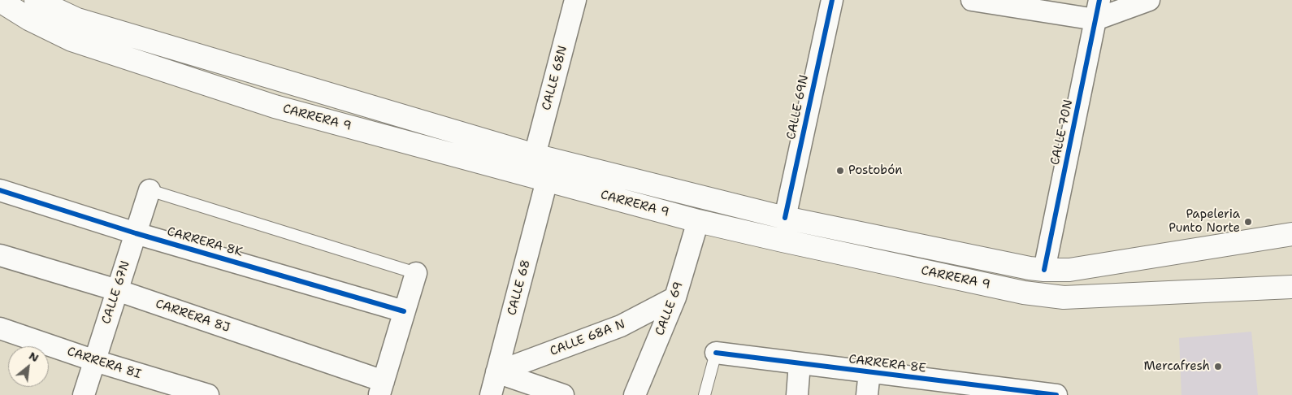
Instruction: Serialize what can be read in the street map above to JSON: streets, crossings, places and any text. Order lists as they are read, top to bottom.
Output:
{
  "streets": {
    "main road": ["CARRERA 9"],
    "street": [
      "CALLE 68N",
      "CALLE 69N",
      "CALLE 70N",
      "CARRERA 8K",
      "CALLE 68",
      "CALLE 67N",
      "CALLE 69",
      "CARRERA 8J",
      "CALLE 68A N",
      "CARRERA 8I",
      "CARRERA 8E"
    ]
  },
  "crossings": [
    ["CALLE 68N", "CARRERA 9"],
    ["CALLE 69N", "CARRERA 9"],
    ["CARRERA 9", "CALLE 70N"],
    ["CARRERA 9", "CALLE 68"],
    ["CARRERA 9", "CALLE 69"],
    ["CARRERA 8K", "CALLE 67N"],
    ["CALLE 68", "CALLE 68A N"],
    ["CALLE 67N", "CARRERA 8J"],
    ["CALLE 67N", "CARRERA 8I"],
    ["CALLE 69", "CALLE 68A N"]
  ],
  "places": ["Postobón", "Papeleria Punto Norte", "Mercafresh"],
  "north": "top right"
}
